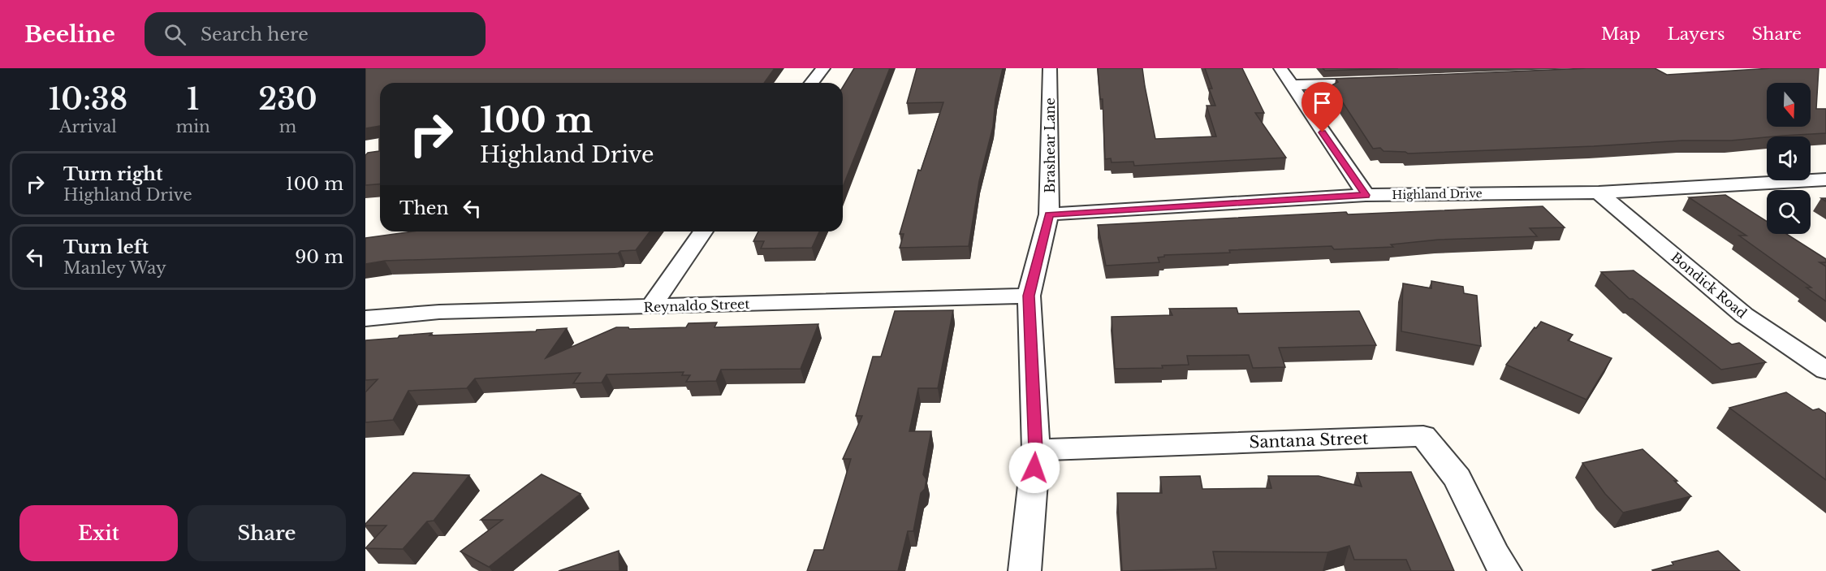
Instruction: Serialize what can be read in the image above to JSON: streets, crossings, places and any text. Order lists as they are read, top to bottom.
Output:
{
  "streets": {
    "street": [
      "Brashear Lane",
      "Highland Drive",
      "Bondick Road",
      "Reynaldo Street",
      "Santana Street"
    ]
  },
  "crossings": [
    ["Brashear Lane", "Highland Drive"],
    ["Brashear Lane", "Reynaldo Street"],
    ["Brashear Lane", "Santana Street"],
    ["Highland Drive", "Bondick Road"]
  ],
  "north": "bottom",
  "page": {
    "header": "Beeline",
    "search": "Search here",
    "nav": ["Map", "Layers", "Share"],
    "eta": [
      "10:38",
      "Arrival",
      "1",
      "min",
      "230",
      "m"
    ],
    "turn": ["100 m", "Highland Drive"],
    "list": [
      {
        "name": "Turn right",
        "note": "Highland Drive",
        "value": "100 m"
      },
      {
        "name": "Turn left",
        "note": "Manley Way",
        "value": "90 m"
      }
    ],
    "then": "Then",
    "buttons": ["Exit", "Share"]
  }
}
